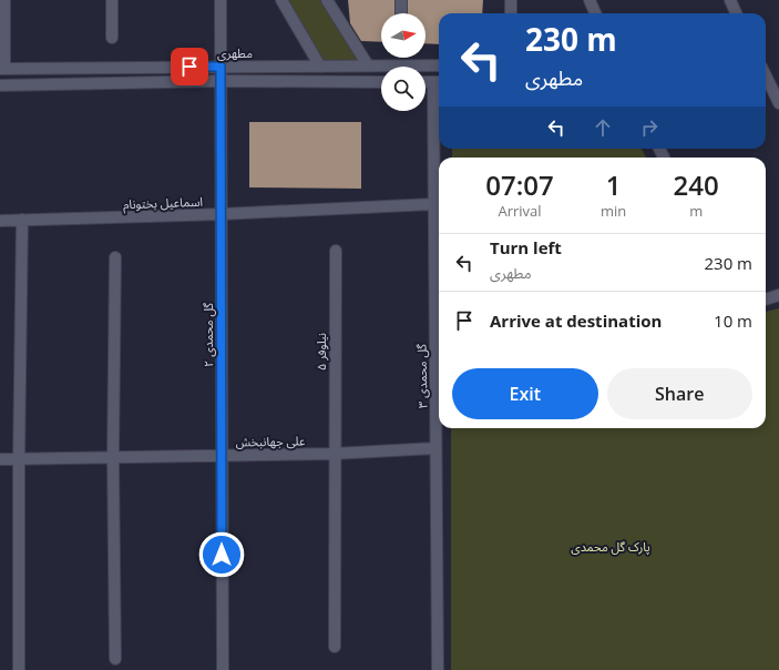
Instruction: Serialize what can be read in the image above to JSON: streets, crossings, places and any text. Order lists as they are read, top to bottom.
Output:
{
  "streets": {
    "street": [
      "مطهری",
      "اسماعیل بختونام",
      "گل محمدی ۲",
      "نیلوفر ۵",
      "گل محمدی ۳",
      "علی جهانبخش"
    ]
  },
  "crossings": [
    ["مطهری", "گل محمدی ۲"],
    ["اسماعیل بختونام", "گل محمدی ۲"],
    ["اسماعیل بختونام", "گل محمدی ۳"],
    ["گل محمدی ۲", "علی جهانبخش"],
    ["نیلوفر ۵", "علی جهانبخش"],
    ["گل محمدی ۳", "علی جهانبخش"]
  ],
  "parks": ["پارک گل محمدی"],
  "north": "right",
  "page": {
    "turn": ["230 m", "مطهری"],
    "eta": [
      "07:07",
      "Arrival",
      "1",
      "min",
      "240",
      "m"
    ],
    "list": [
      {
        "name": "Turn left",
        "note": "مطهری",
        "value": "230 m"
      },
      {
        "name": "Arrive at destination",
        "value": "10 m"
      }
    ],
    "buttons": ["Exit", "Share"]
  }
}
